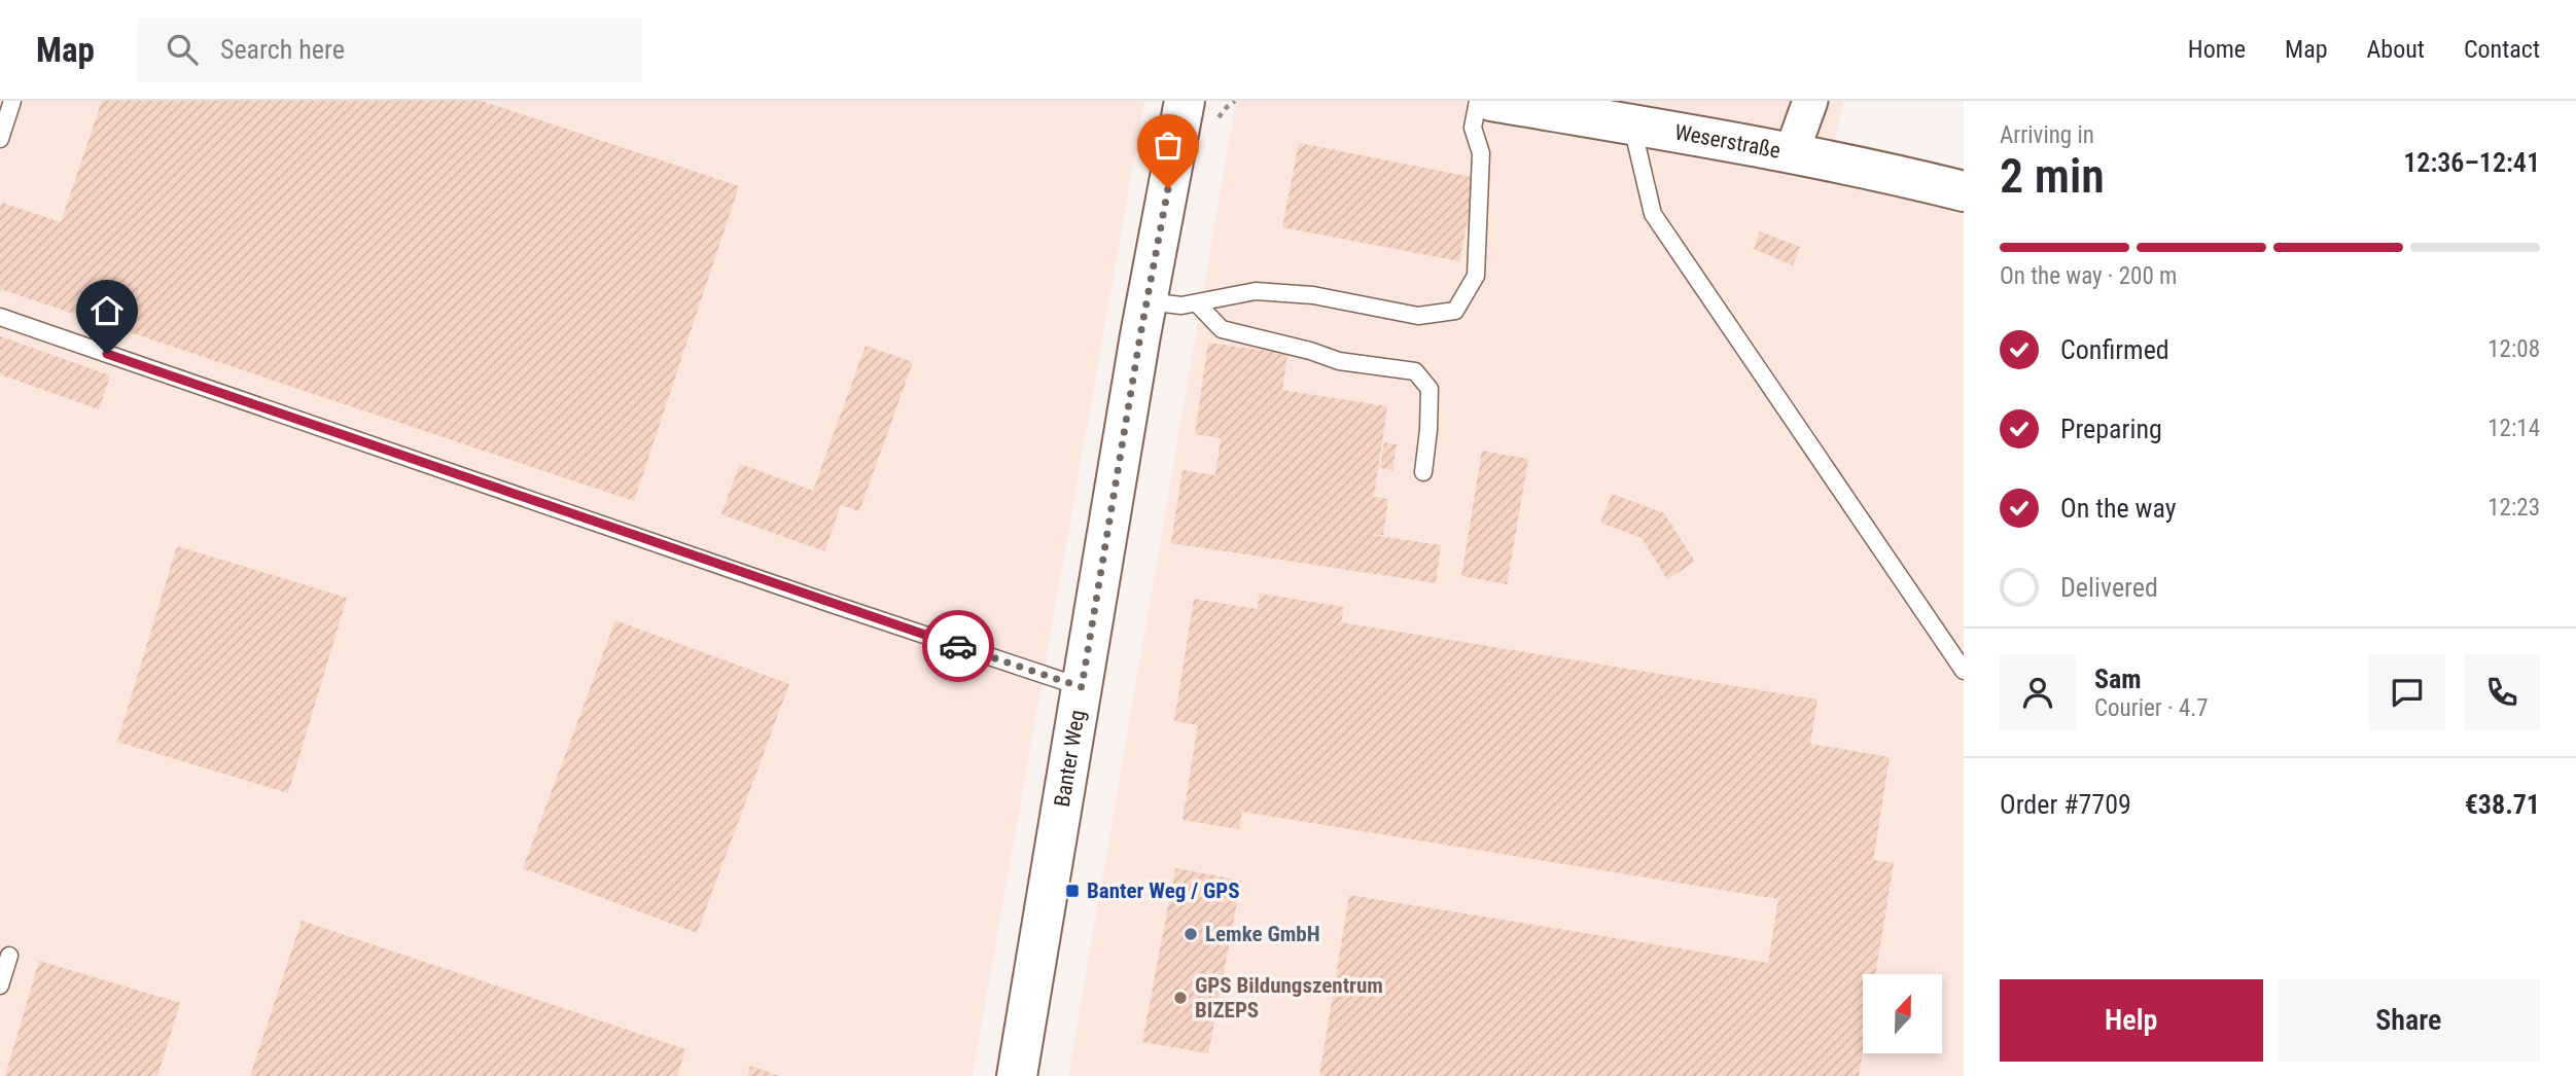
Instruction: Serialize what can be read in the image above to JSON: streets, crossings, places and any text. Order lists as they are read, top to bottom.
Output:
{
  "streets": {
    "street": ["Weserstraße", "Banter Weg"]
  },
  "places": {
    "transit": ["Banter Weg / GPS"],
    "other": ["Lemke GmbH", "GPS Bildungszentrum BIZEPS"]
  },
  "north": "top",
  "page": {
    "header": "Map",
    "search": "Search here",
    "nav": [
      "Home",
      "Map",
      "About",
      "Contact"
    ],
    "heading": ["2 min", "Arriving in", "12:36–12:41"],
    "panel": [
      "Sam",
      "Courier · 4.7",
      "Order #7709",
      "€38.71"
    ],
    "bar": "On the way · 200 m",
    "list": [
      ["Confirmed", "12:08"],
      ["Preparing", "12:14"],
      ["On the way", "12:23"],
      "Delivered"
    ],
    "buttons": ["Help", "Share"]
  }
}
